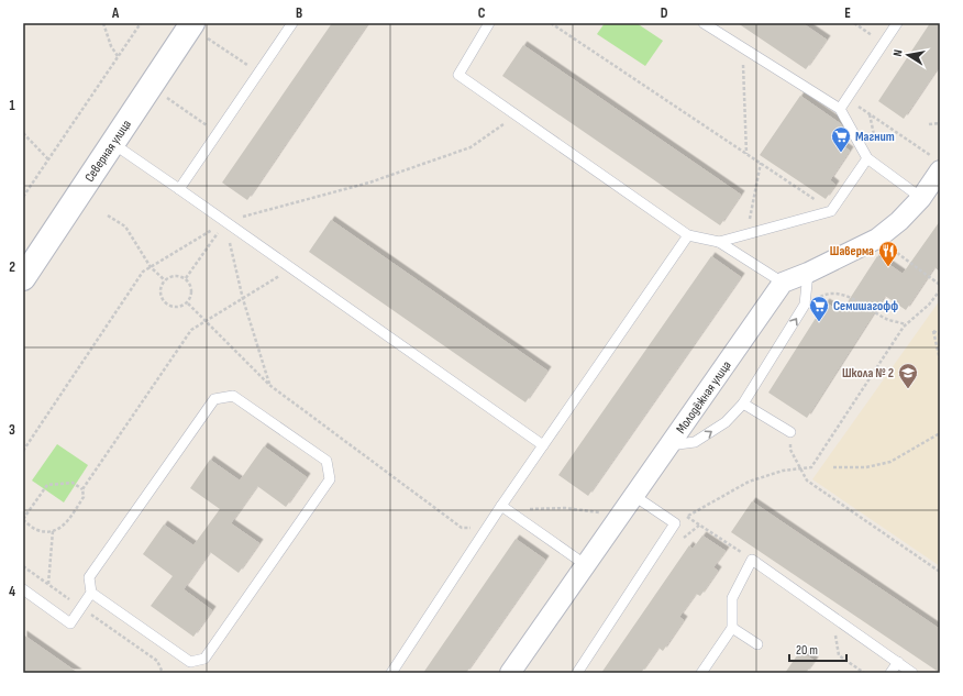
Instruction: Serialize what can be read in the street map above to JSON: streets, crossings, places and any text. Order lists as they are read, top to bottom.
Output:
{
  "streets": {
    "street": ["Северная улица", "Молодёжная улица"]
  },
  "places": {
    "supermarket": ["Магнит", "Семишагофф"],
    "restaurant": ["Шаверма"],
    "school or university": ["Школа № 2"]
  },
  "scale_bar": "20 m",
  "north": "left",
  "grid": {
    "columns": [
      "A",
      "B",
      "C",
      "D",
      "E"
    ],
    "rows": [
      "1",
      "2",
      "3",
      "4"
    ]
  }
}
